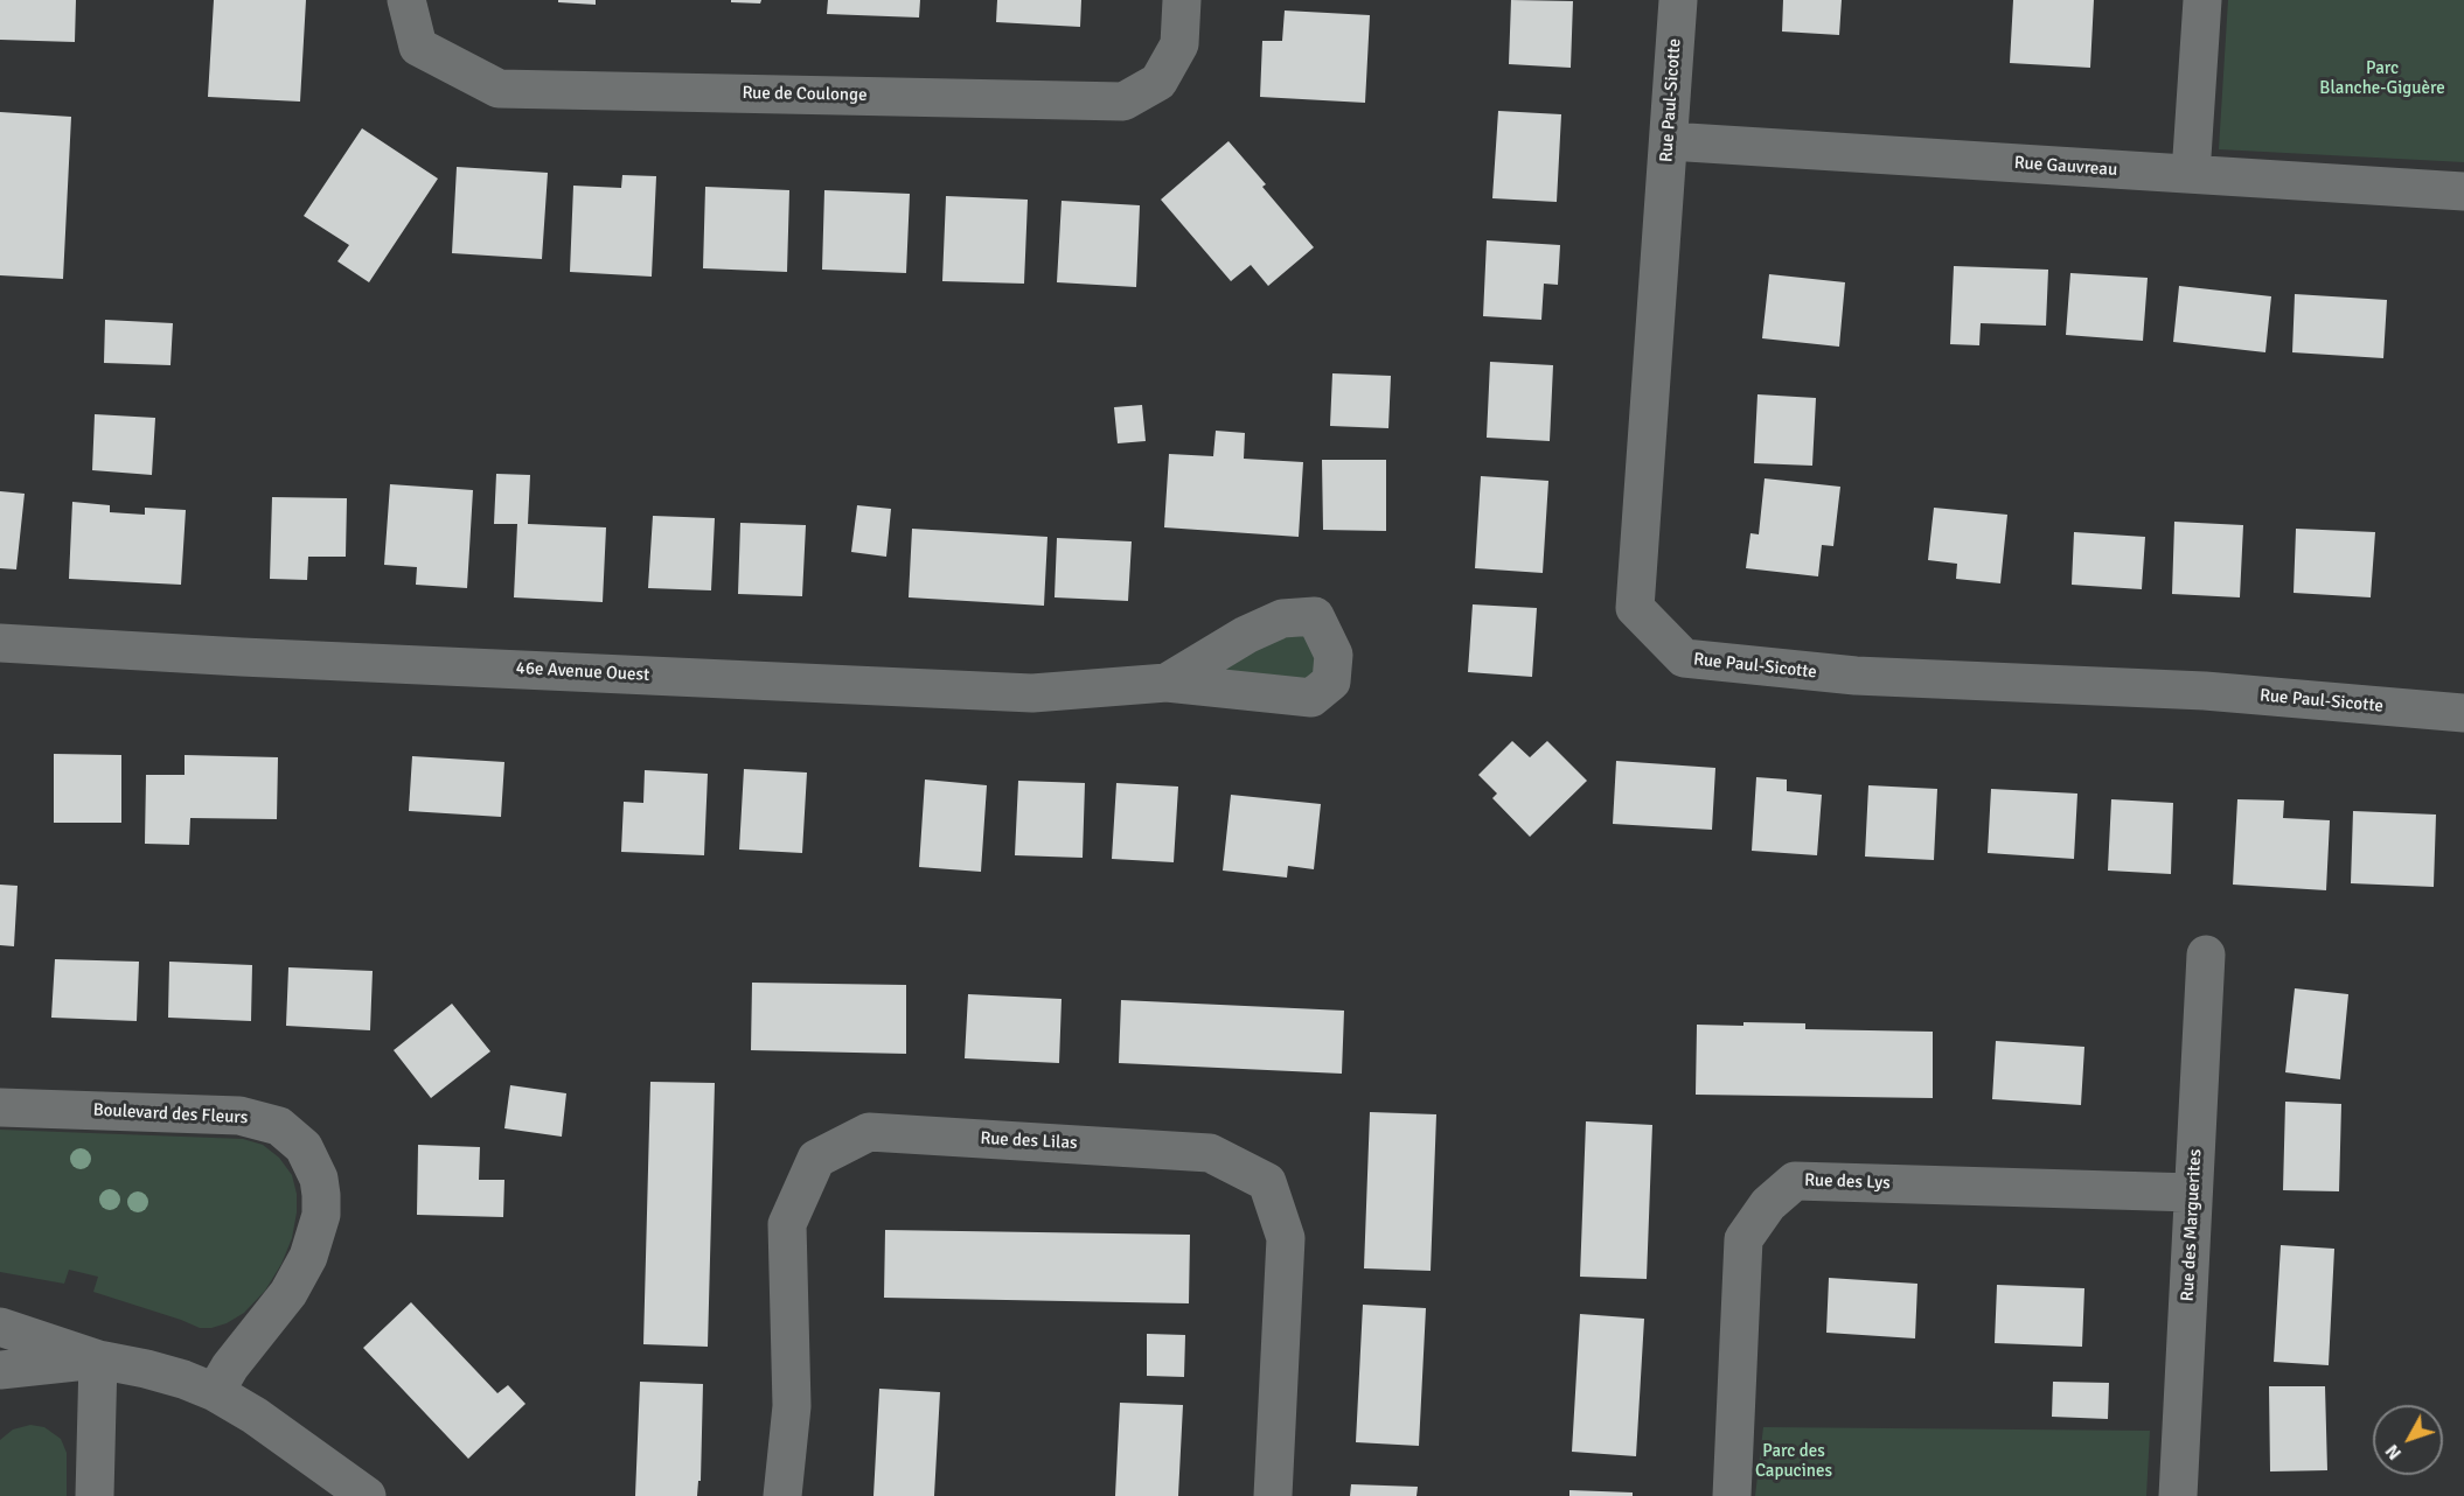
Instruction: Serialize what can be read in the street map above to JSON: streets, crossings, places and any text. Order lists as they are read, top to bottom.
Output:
{
  "streets": {
    "street": [
      "Rue de Coulonge",
      "Rue Paul-Sicotte",
      "Rue Gauvreau",
      "46e Avenue Ouest",
      "Boulevard des Fleurs",
      "Rue des Lilas",
      "Rue des Lys",
      "Rue des Marguerites"
    ]
  },
  "crossings": [
    ["Rue Paul-Sicotte", "Rue Gauvreau"],
    ["Rue des Lys", "Rue des Marguerites"]
  ],
  "parks": ["Parc Blanche-Giguère", "Parc des Capucines"],
  "north": "bottom left"
}
